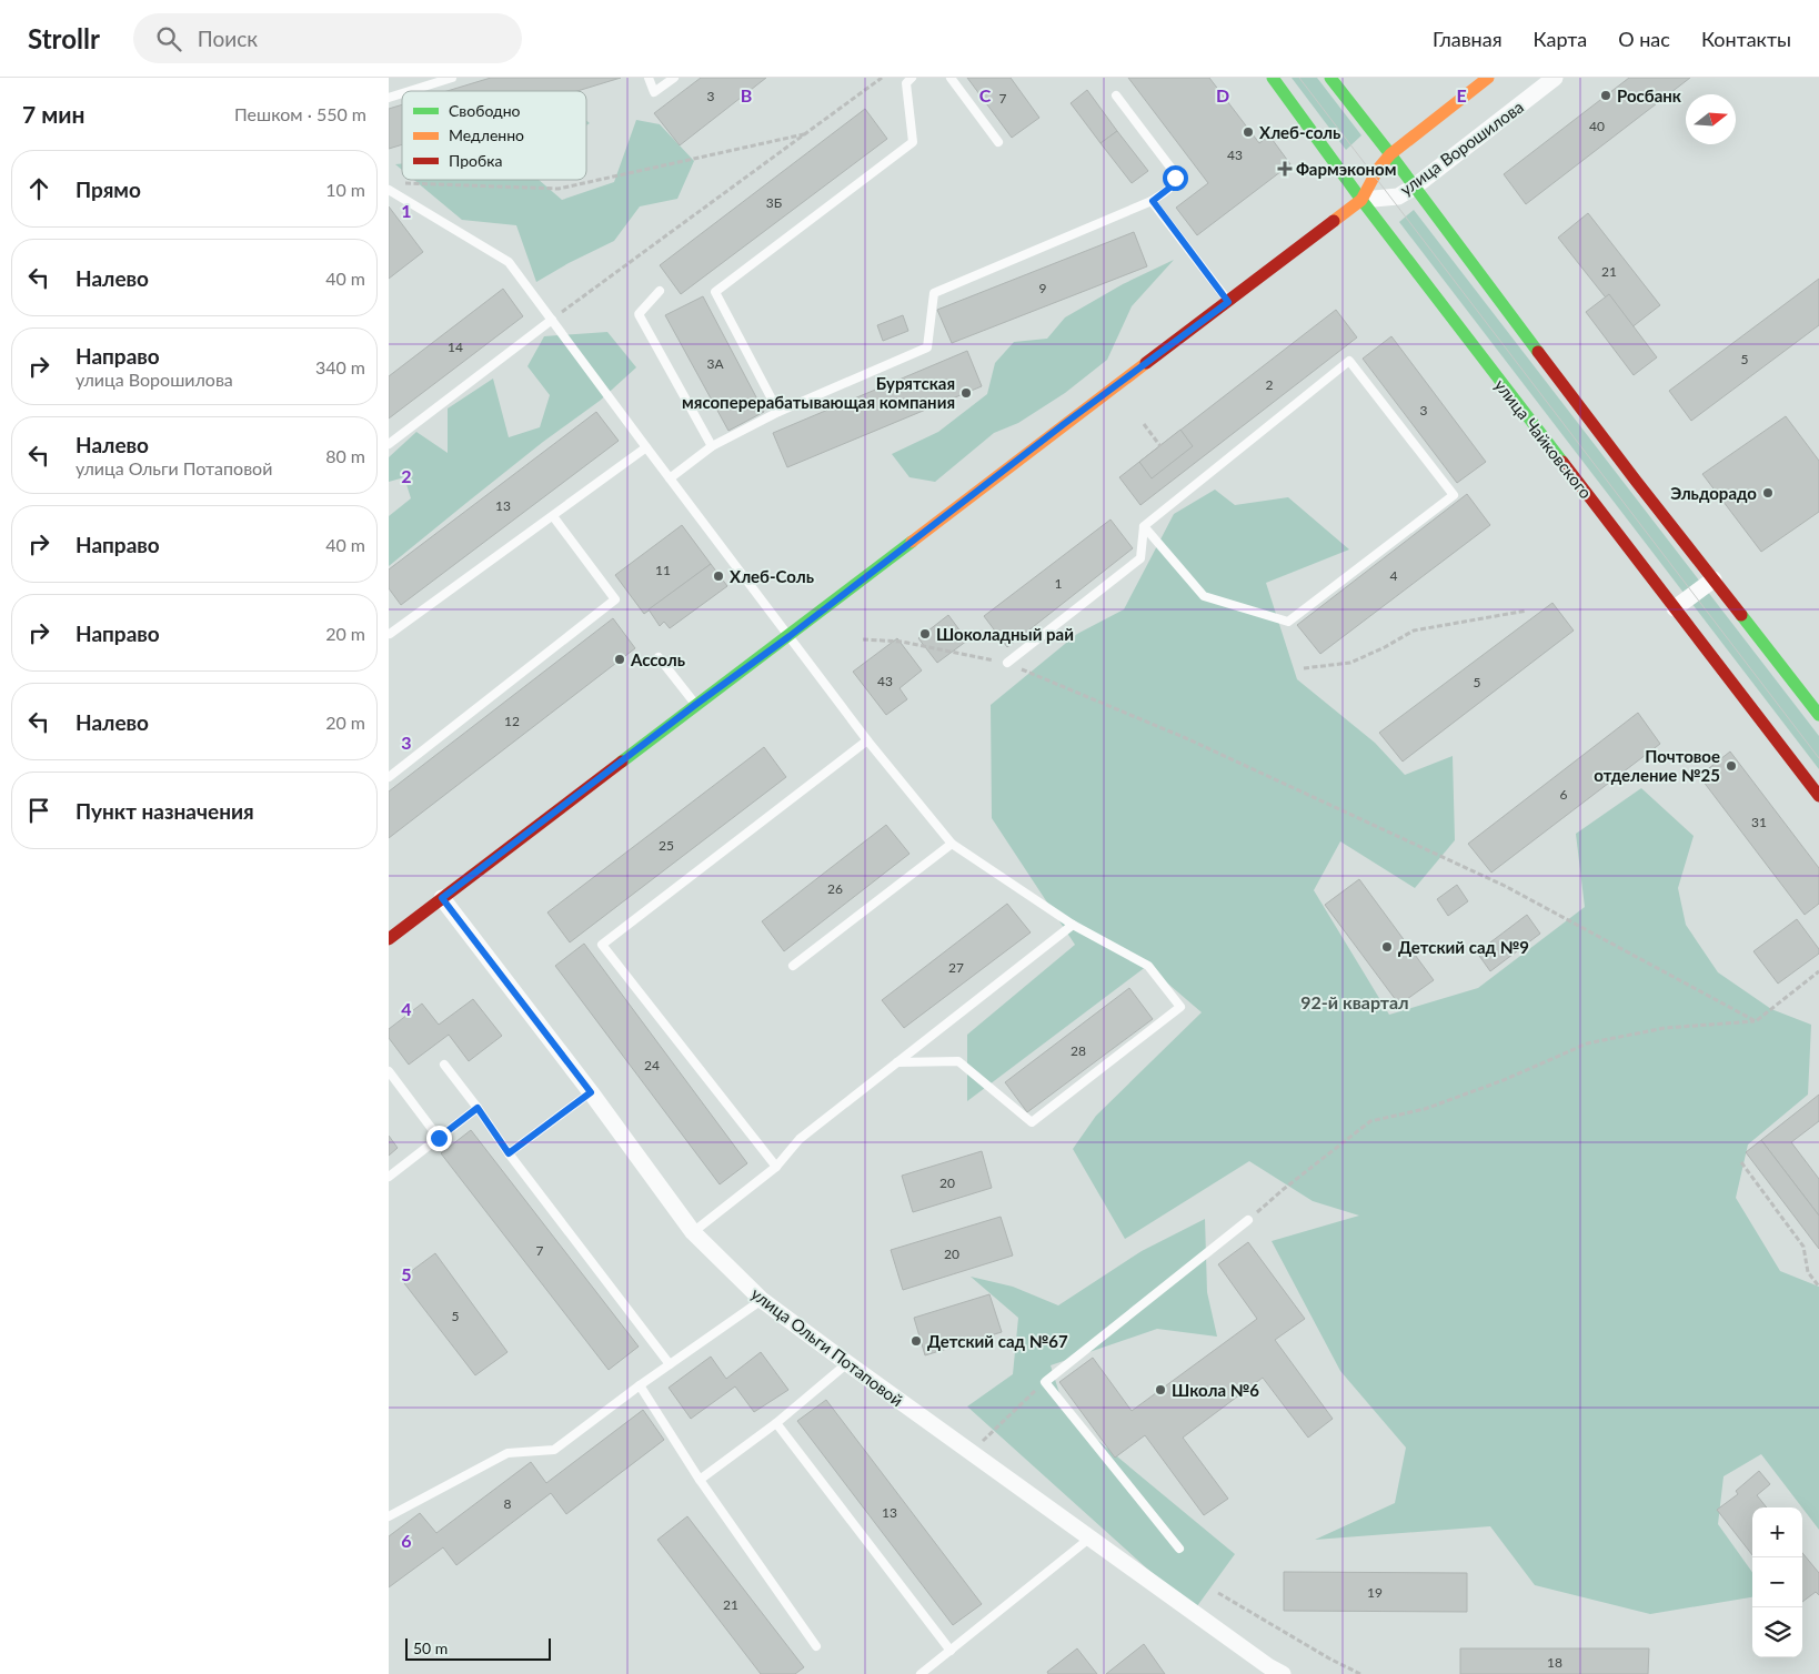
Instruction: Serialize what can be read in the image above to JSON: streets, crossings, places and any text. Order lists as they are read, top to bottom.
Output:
{
  "streets": {
    "main road": ["улица Ворошилова", "улица Чайковского"],
    "street": ["улица Ольги Потаповой"]
  },
  "crossings": [
    ["улица Ворошилова", "улица Чайковского"],
    ["улица Ворошилова", "улица Ольги Потаповой"]
  ],
  "districts": ["92-й квартал"],
  "places": {
    "other": [
      "Росбанк",
      "Хлеб-соль",
      "Бурятская мясоперерабатывающая компания",
      "Эльдорадо",
      "Хлеб-Соль",
      "Шоколадный рай",
      "Ассоль",
      "Почтовое отделение №25",
      "Детский сад №9",
      "Детский сад №67",
      "Школа №6"
    ],
    "health": ["Фармэконом"]
  },
  "house_numbers": [
    "3",
    "7",
    "40",
    "43",
    "3Б",
    "21",
    "9",
    "14",
    "5",
    "3А",
    "2",
    "3",
    "13",
    "11",
    "4",
    "1",
    "43",
    "5",
    "12",
    "6",
    "31",
    "25",
    "26",
    "27",
    "28",
    "24",
    "20",
    "7",
    "20",
    "5",
    "8",
    "13",
    "19",
    "21",
    "18"
  ],
  "legend": ["Свободно", "Медленно", "Пробка"],
  "scale_bar": "50 m",
  "north": "right",
  "page": {
    "header": "Strollr",
    "search": "Поиск",
    "nav": [
      "Главная",
      "Карта",
      "О нас",
      "Контакты"
    ],
    "heading": ["7 мин", "Пешком · 550 m"],
    "list": [
      ["Прямо", "10 m"],
      ["Налево", "40 m"],
      ["Направо", "улица Ворошилова", "340 m"],
      ["Налево", "улица Ольги Потаповой", "80 m"],
      ["Направо", "40 m"],
      ["Направо", "20 m"],
      ["Налево", "20 m"],
      "Пункт назначения"
    ],
    "map_buttons": ["+", "−"],
    "scale": "50 m"
  },
  "grid": {
    "columns": [
      "B",
      "C",
      "D",
      "E"
    ],
    "rows": [
      "1",
      "2",
      "3",
      "4",
      "5",
      "6"
    ]
  }
}
